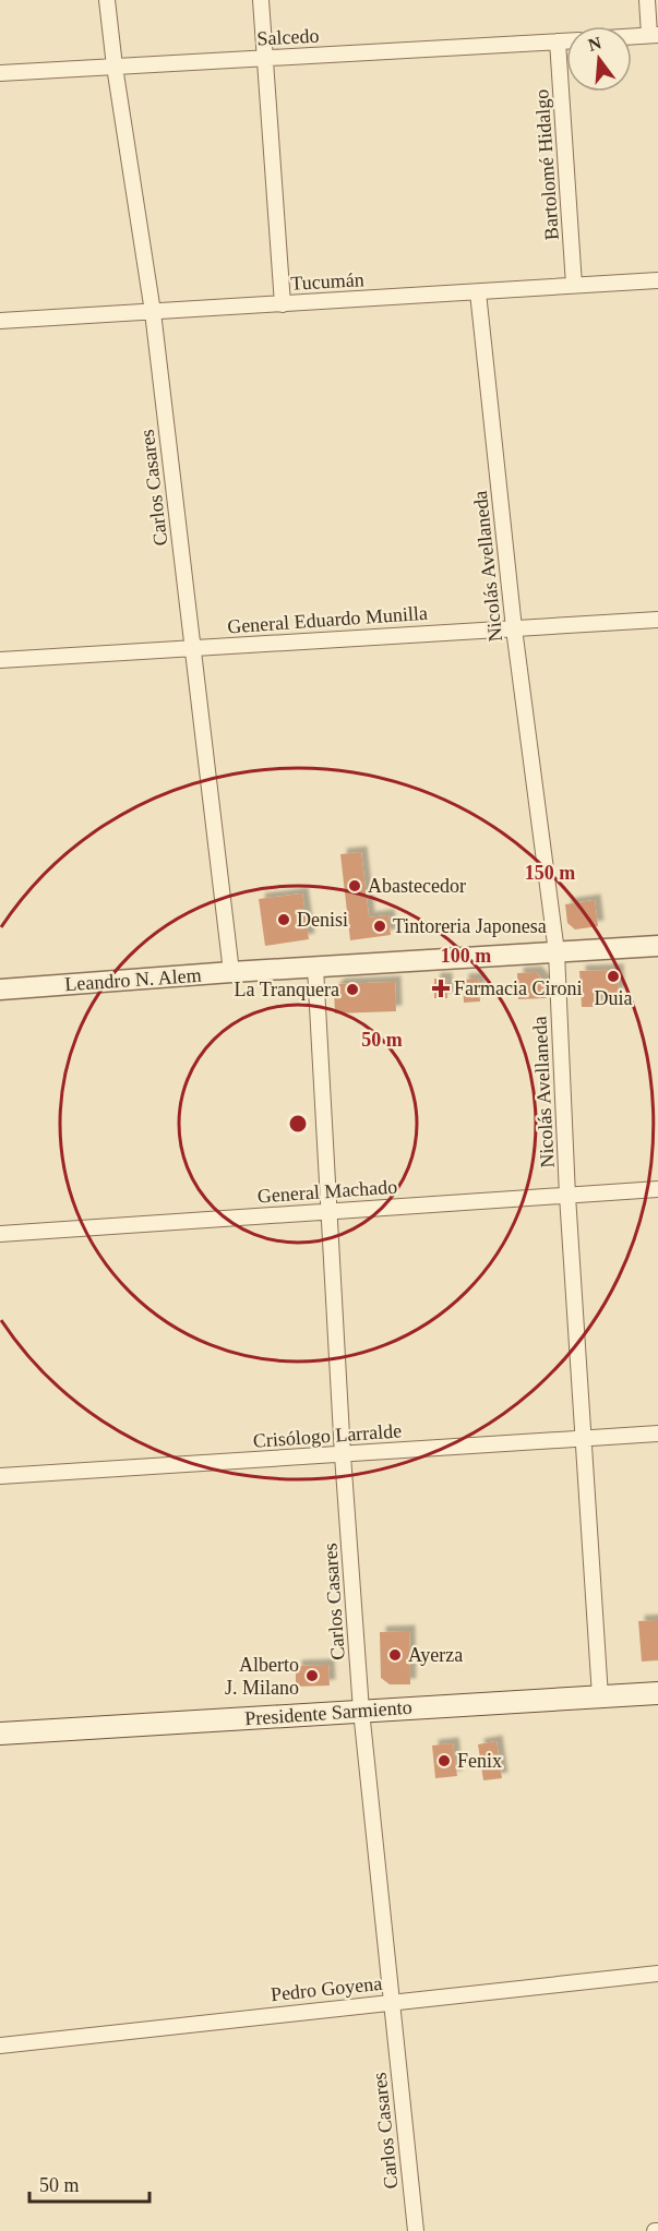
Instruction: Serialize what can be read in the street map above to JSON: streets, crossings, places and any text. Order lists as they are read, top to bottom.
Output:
{
  "streets": {
    "main road": ["Presidente Sarmiento"],
    "street": [
      "Salcedo",
      "Bartolomé Hidalgo",
      "Tucumán",
      "Carlos Casares",
      "Nicolás Avellaneda",
      "General Eduardo Munilla",
      "Leandro N. Alem",
      "General Machado",
      "Crisólogo Larralde",
      "Pedro Goyena"
    ]
  },
  "crossings": [
    ["Salcedo", "Bartolomé Hidalgo"],
    ["Salcedo", "Carlos Casares"],
    ["Bartolomé Hidalgo", "Tucumán"],
    ["Tucumán", "Carlos Casares"],
    ["Tucumán", "Nicolás Avellaneda"],
    ["Carlos Casares", "General Eduardo Munilla"],
    ["Carlos Casares", "Leandro N. Alem"],
    ["Carlos Casares", "General Machado"],
    ["Carlos Casares", "Crisólogo Larralde"],
    ["Carlos Casares", "Presidente Sarmiento"],
    ["Carlos Casares", "Pedro Goyena"],
    ["Nicolás Avellaneda", "General Eduardo Munilla"],
    ["Nicolás Avellaneda", "Leandro N. Alem"],
    ["Nicolás Avellaneda", "General Machado"],
    ["Nicolás Avellaneda", "Crisólogo Larralde"],
    ["Nicolás Avellaneda", "Presidente Sarmiento"]
  ],
  "places": {
    "other": [
      "Abastecedor",
      "Denisi",
      "Tintoreria Japonesa",
      "Duia",
      "La Tranquera",
      "Ayerza",
      "Alberto J. Milano",
      "Fenix"
    ],
    "health": ["Farmacia Cironi"]
  },
  "scale_bar": "50 m",
  "north": "top",
  "rings": ["150 m", "100 m", "50 m"]
}
